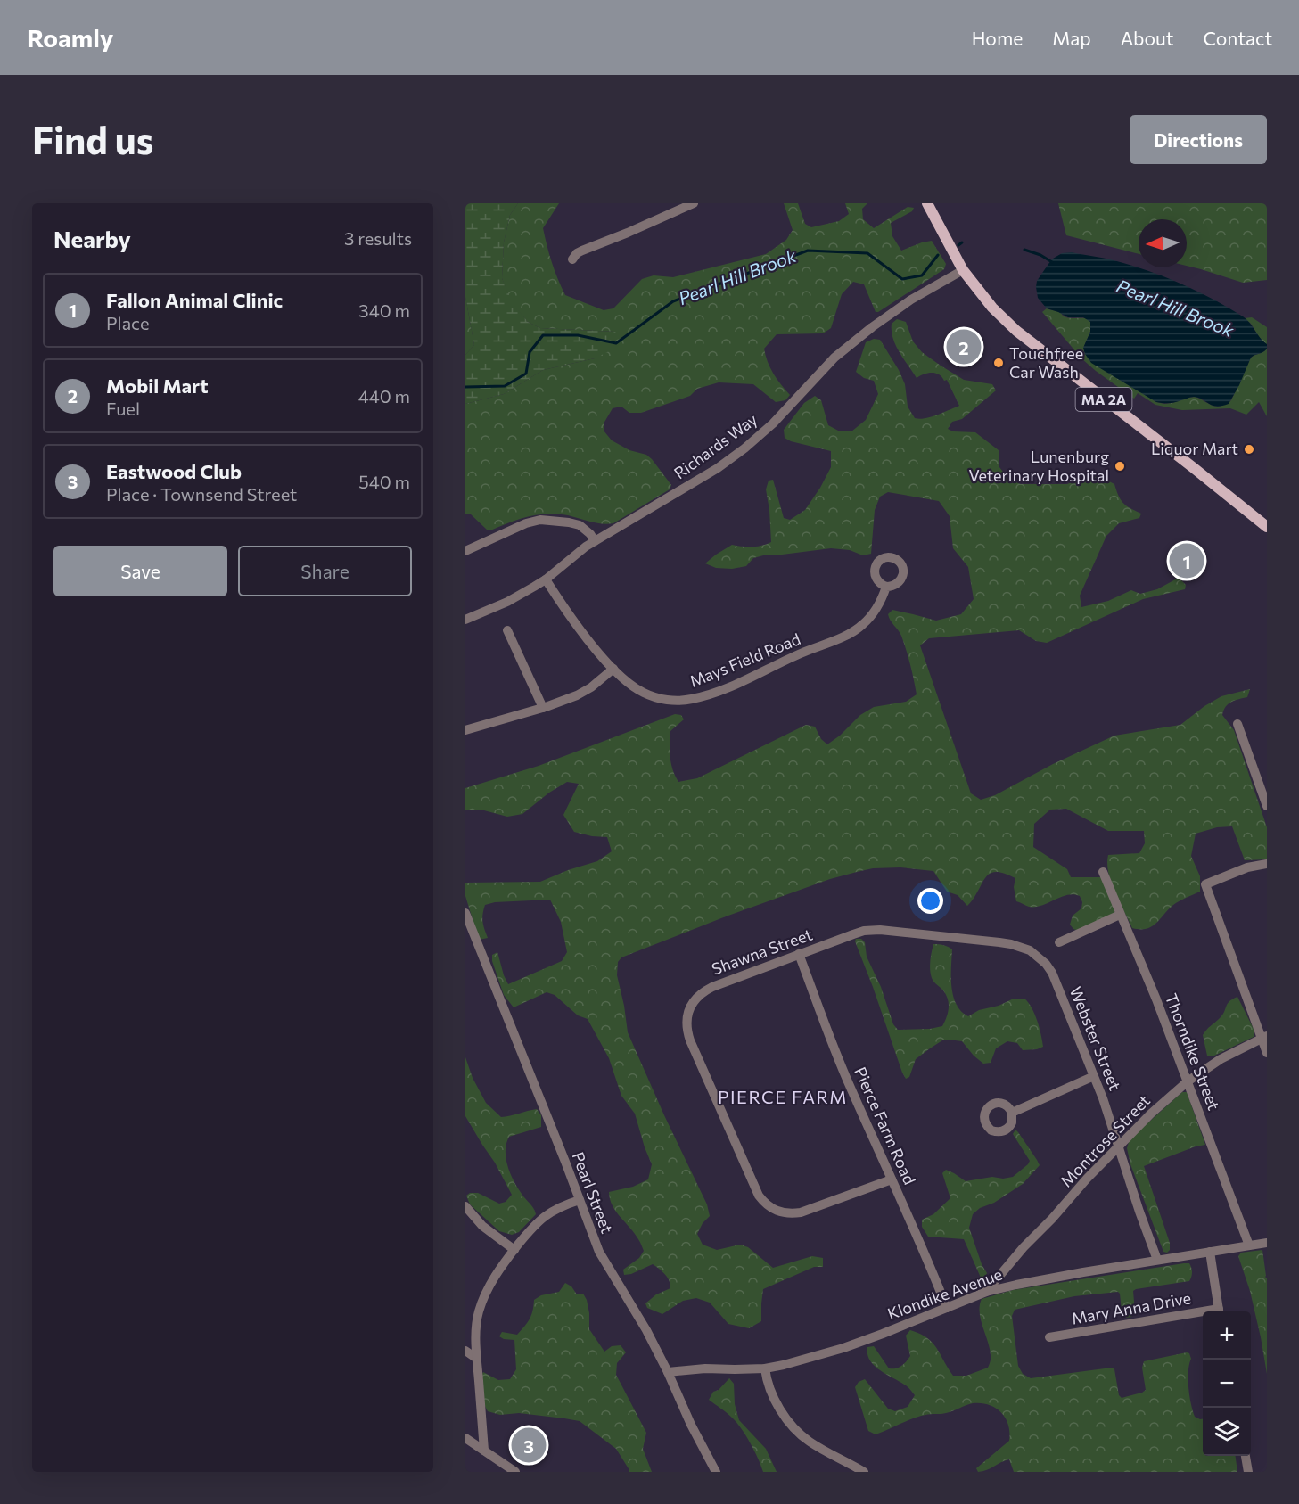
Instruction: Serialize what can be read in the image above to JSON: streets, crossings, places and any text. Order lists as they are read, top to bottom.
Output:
{
  "streets": {
    "main road": ["MA 2A"],
    "street": [
      "Richards Way",
      "Mays Field Road",
      "Shawna Street",
      "Webster Street",
      "Thorndike Street",
      "Pierce Farm Road",
      "Montrose Street",
      "Pearl Street",
      "Klondike Avenue",
      "Mary Anna Drive"
    ]
  },
  "crossings": [
    ["MA 2A", "Richards Way"],
    ["Richards Way", "Mays Field Road"],
    ["Shawna Street", "Webster Street"],
    ["Shawna Street", "Pierce Farm Road"],
    ["Webster Street", "Montrose Street"],
    ["Webster Street", "Klondike Avenue"],
    ["Thorndike Street", "Montrose Street"],
    ["Thorndike Street", "Klondike Avenue"],
    ["Pierce Farm Road", "Klondike Avenue"],
    ["Montrose Street", "Klondike Avenue"],
    ["Pearl Street", "Klondike Avenue"]
  ],
  "districts": ["PIERCE FARM"],
  "water": ["Pearl Hill Brook"],
  "places": ["Touchfree Car Wash", "Liquor Mart", "Lunenburg Veterinary Hospital"],
  "north": "left",
  "page": {
    "header": "Roamly",
    "nav": [
      "Home",
      "Map",
      "About",
      "Contact"
    ],
    "buttons": [
      "Directions",
      ["Save", "Share"]
    ],
    "title": "Find us",
    "heading": ["Nearby", "3 results"],
    "list": [
      {
        "mark": "1",
        "name": "Fallon Animal Clinic",
        "note": "Place",
        "value": "340 m"
      },
      {
        "mark": "2",
        "name": "Mobil Mart",
        "note": "Fuel",
        "value": "440 m"
      },
      {
        "mark": "3",
        "name": "Eastwood Club",
        "note": "Place · Townsend Street",
        "value": "540 m"
      }
    ],
    "pins": ["2", "1", "3"],
    "map_buttons": ["+", "−"]
  }
}
